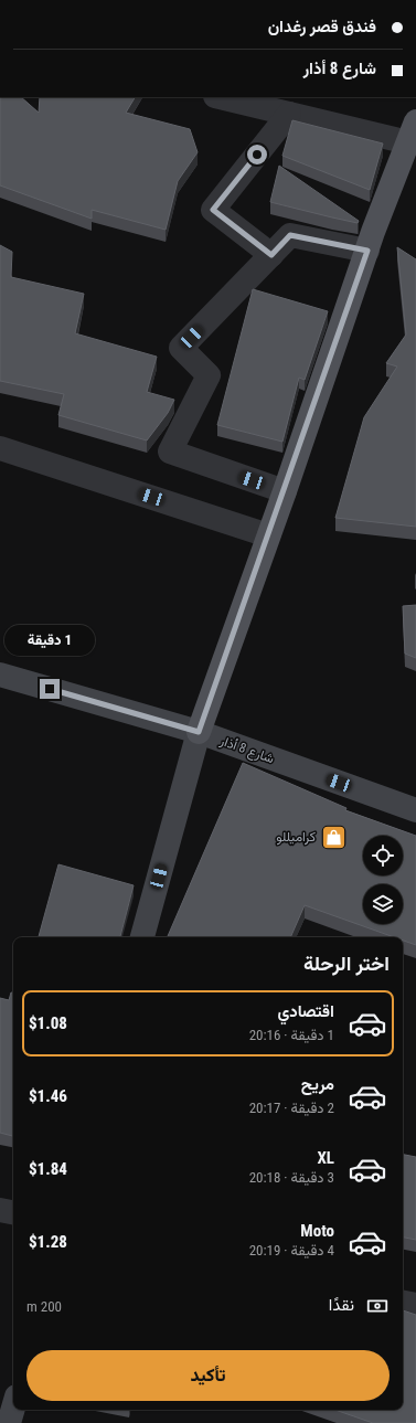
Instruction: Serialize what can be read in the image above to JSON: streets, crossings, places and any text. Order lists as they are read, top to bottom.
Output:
{
  "streets": {
    "main road": ["شارع 8 أذار"]
  },
  "places": {
    "shop": ["كراميللو"]
  },
  "page": {
    "banner": ["فندق قصر رغدان", "شارع 8 أذار"],
    "bubble": "1 دقيقة",
    "heading": "اختر الرحلة",
    "list": [
      {
        "name": "اقتصادي",
        "note": "1 دقيقة · 20:16",
        "value": "$1.08"
      },
      {
        "name": "مريح",
        "note": "2 دقيقة · 20:17",
        "value": "$1.46"
      },
      {
        "name": "XL",
        "note": "3 دقيقة · 20:18",
        "value": "$1.84"
      },
      {
        "name": "Moto",
        "note": "4 دقيقة · 20:19",
        "value": "$1.28"
      }
    ],
    "pay": ["نقدًا", "200 m"],
    "buttons": "تأكيد"
  }
}
